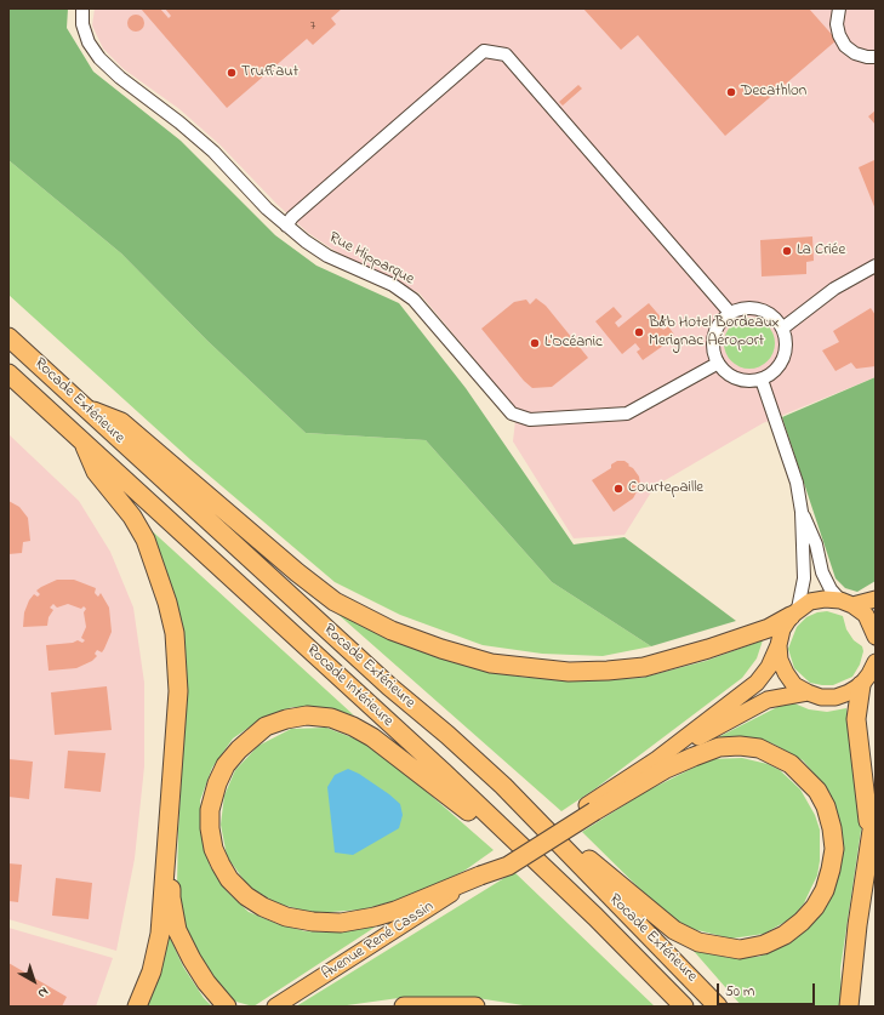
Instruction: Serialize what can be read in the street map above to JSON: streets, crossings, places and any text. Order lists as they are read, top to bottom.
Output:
{
  "streets": {
    "highway": ["Rocade Extérieure", "Rocade Intérieure"],
    "main road": ["Avenue René Cassin"],
    "street": ["Rue Hipparque"]
  },
  "places": [
    "Truffaut",
    "Decathlon",
    "La Criée",
    "B&b Hotel Bordeaux Merignac Aéroport",
    "L’Océanic",
    "Courtepaille"
  ],
  "house_numbers": ["7"],
  "scale_bar": "50 m",
  "north": "bottom right"
}
